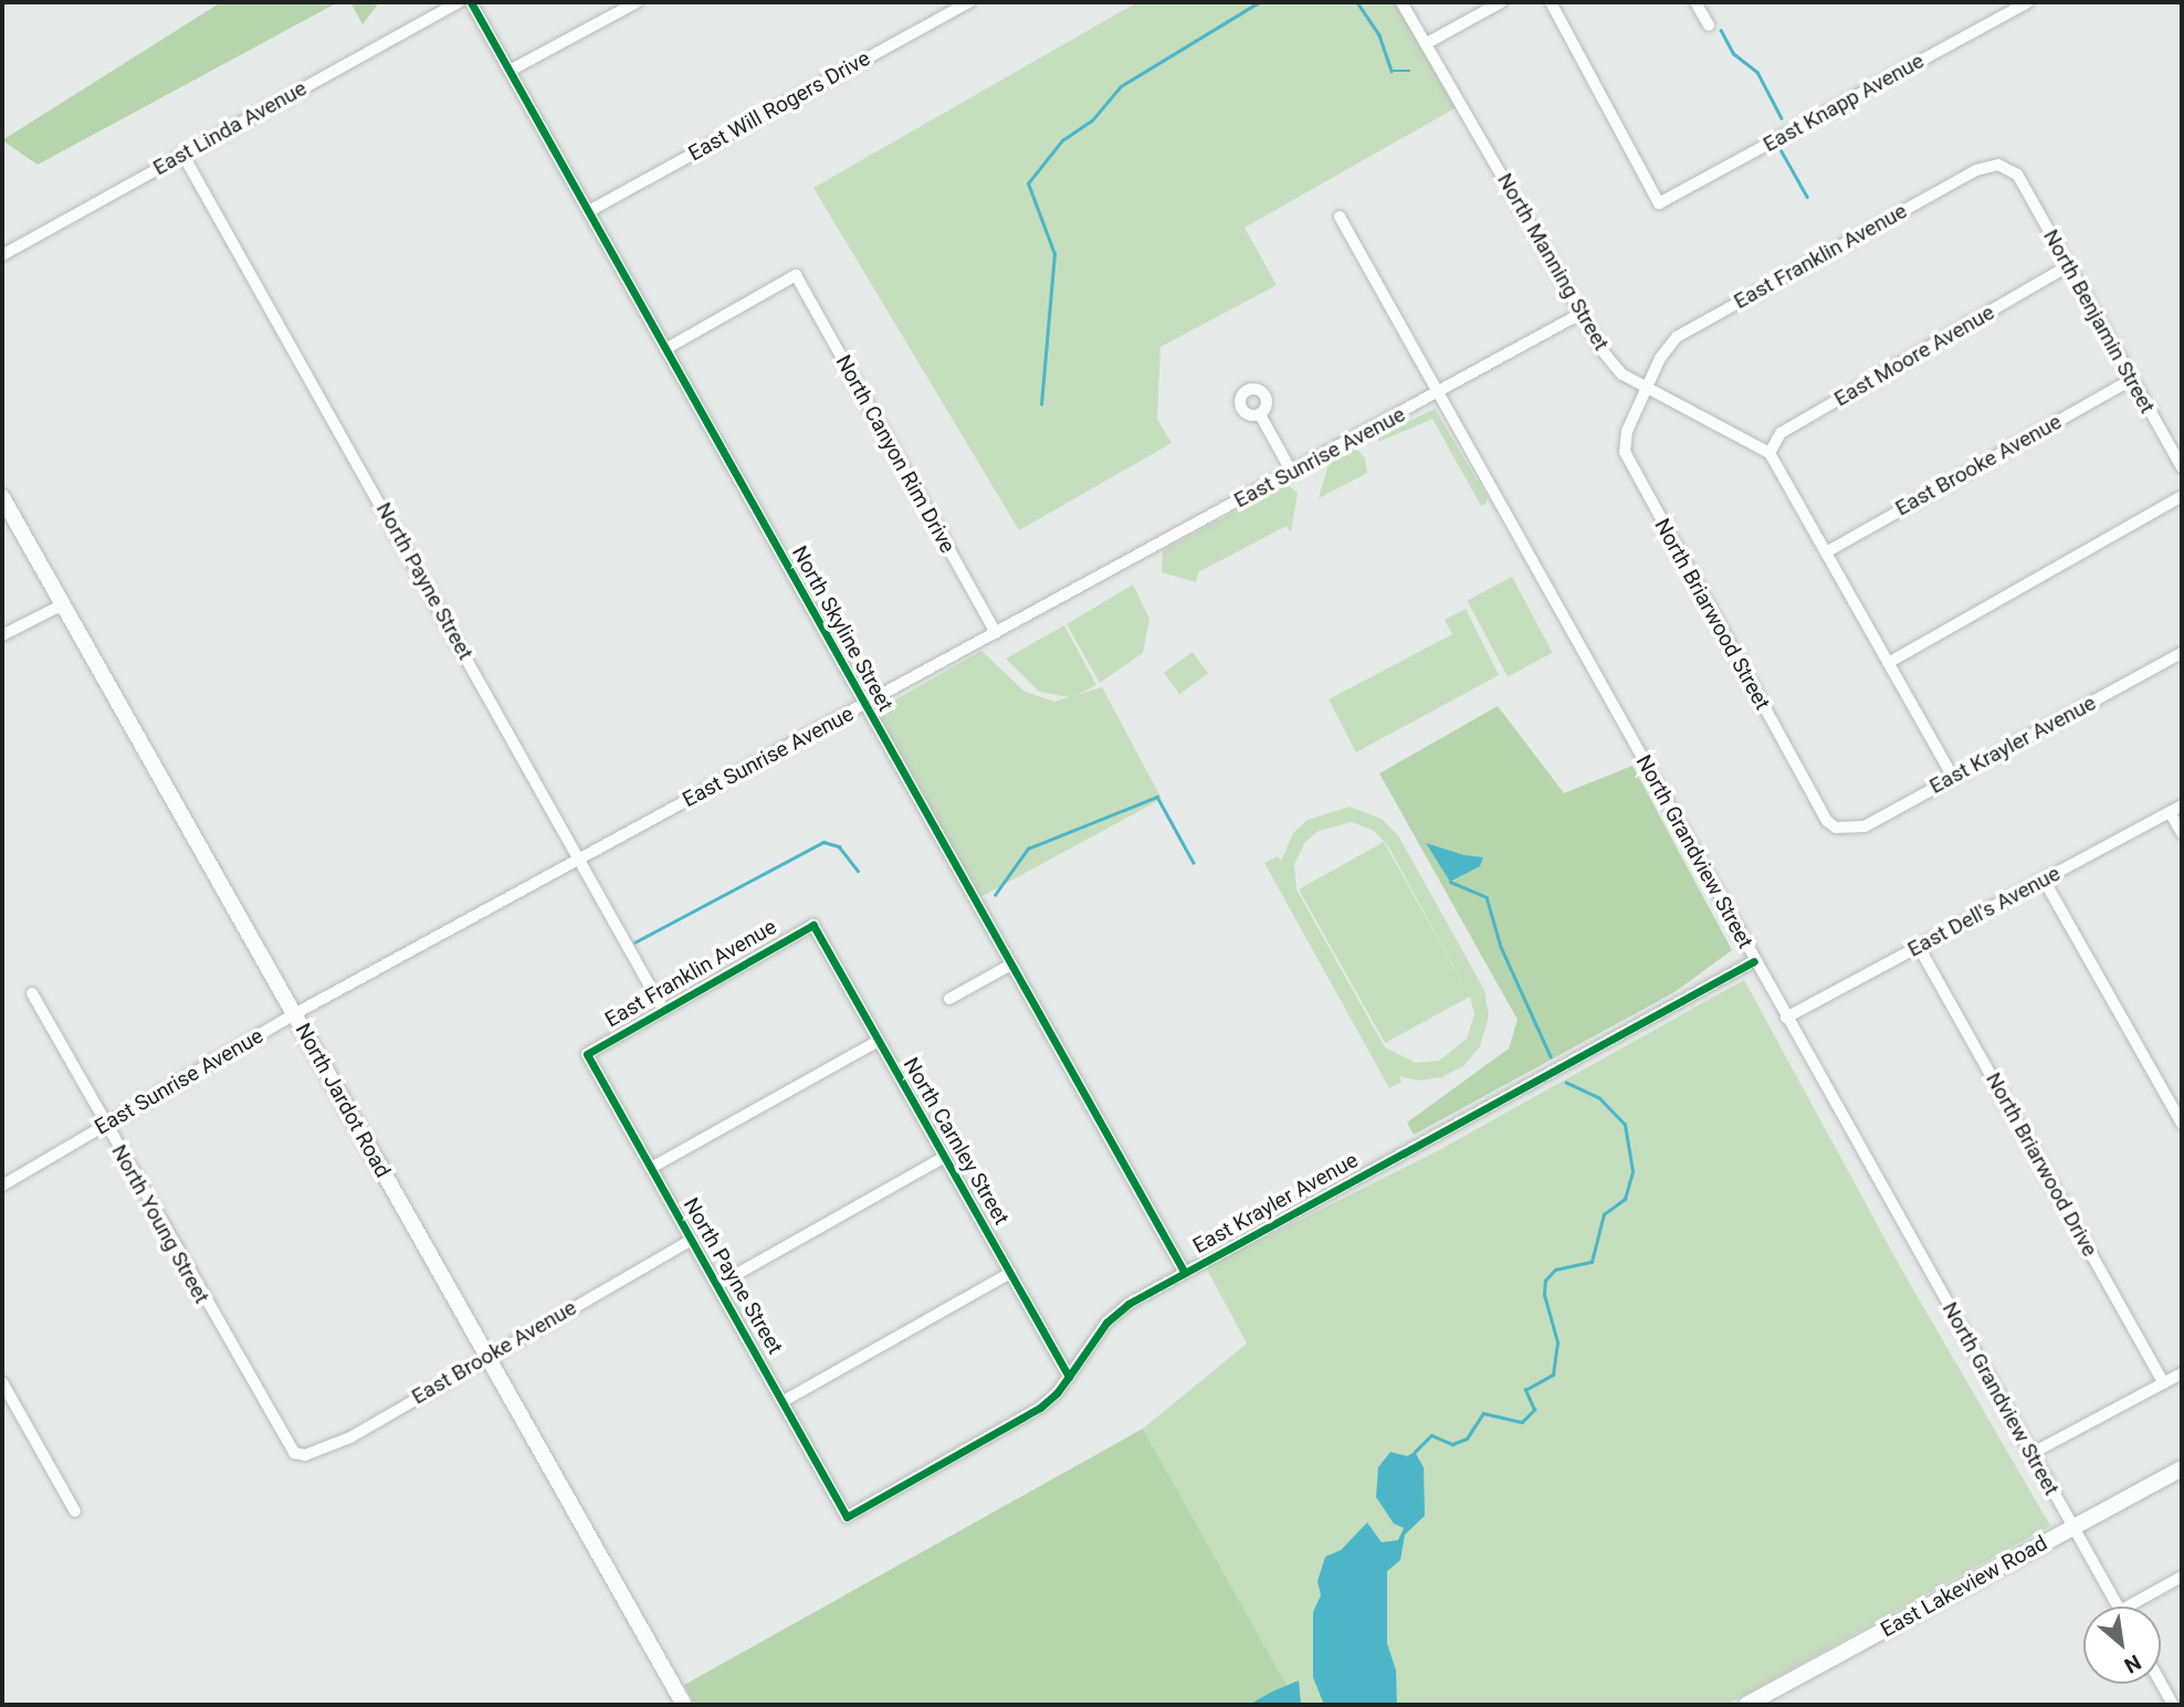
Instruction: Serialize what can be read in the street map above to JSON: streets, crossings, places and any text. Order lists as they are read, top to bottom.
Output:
{
  "streets": {
    "street": [
      "East Knapp Avenue",
      "East Will Rogers Drive",
      "East Linda Avenue",
      "East Franklin Avenue",
      "North Manning Street",
      "North Benjamin Street",
      "East Moore Avenue",
      "North Canyon Rim Drive",
      "East Sunrise Avenue",
      "East Brooke Avenue",
      "North Payne Street",
      "North Briarwood Street",
      "North Skyline Street",
      "East Krayler Avenue",
      "North Grandview Street",
      "East Dell's Avenue",
      "North Jardot Road",
      "North Carnley Street",
      "North Briarwood Drive",
      "North Young Street",
      "East Lakeview Road"
    ]
  },
  "crossings": [
    ["East Will Rogers Drive", "North Skyline Street"],
    ["East Linda Avenue", "North Payne Street"],
    ["East Franklin Avenue", "North Manning Street"],
    ["East Franklin Avenue", "North Benjamin Street"],
    ["East Franklin Avenue", "North Payne Street"],
    ["East Franklin Avenue", "North Briarwood Street"],
    ["East Franklin Avenue", "North Carnley Street"],
    ["North Manning Street", "East Moore Avenue"],
    ["North Manning Street", "East Sunrise Avenue"],
    ["North Manning Street", "North Briarwood Street"],
    ["North Benjamin Street", "East Moore Avenue"],
    ["North Benjamin Street", "East Brooke Avenue"],
    ["North Canyon Rim Drive", "East Sunrise Avenue"],
    ["North Canyon Rim Drive", "North Skyline Street"],
    ["East Sunrise Avenue", "North Payne Street"],
    ["East Sunrise Avenue", "North Skyline Street"],
    ["East Sunrise Avenue", "North Grandview Street"],
    ["East Sunrise Avenue", "North Jardot Road"],
    ["East Sunrise Avenue", "North Young Street"],
    ["East Brooke Avenue", "North Payne Street"],
    ["East Brooke Avenue", "North Jardot Road"],
    ["East Brooke Avenue", "North Young Street"],
    ["North Payne Street", "East Krayler Avenue"],
    ["North Briarwood Street", "East Krayler Avenue"],
    ["North Skyline Street", "East Krayler Avenue"],
    ["East Krayler Avenue", "North Grandview Street"],
    ["East Krayler Avenue", "North Carnley Street"],
    ["North Grandview Street", "East Dell's Avenue"],
    ["North Grandview Street", "East Lakeview Road"],
    ["East Dell's Avenue", "North Briarwood Drive"]
  ],
  "north": "bottom right"
}
